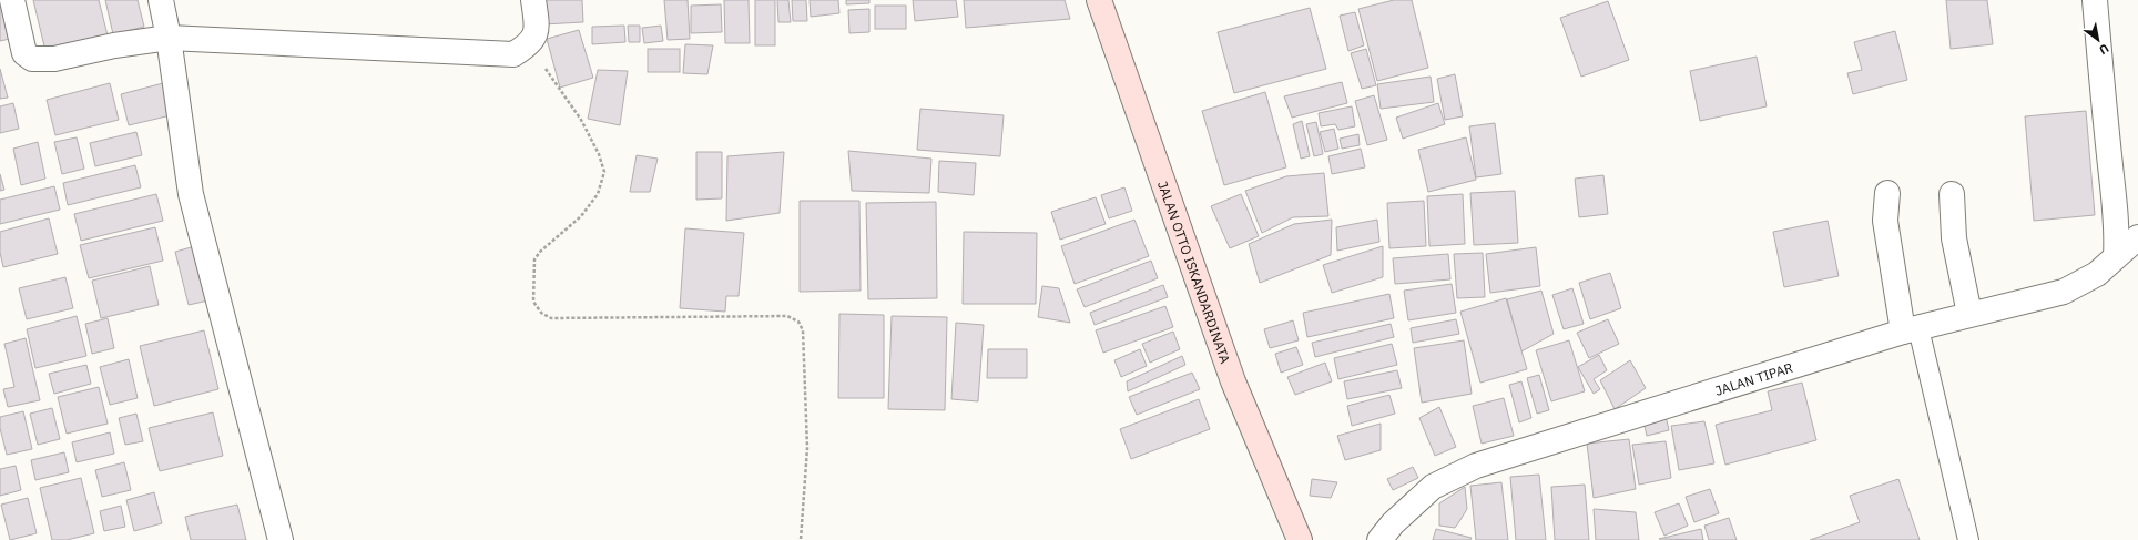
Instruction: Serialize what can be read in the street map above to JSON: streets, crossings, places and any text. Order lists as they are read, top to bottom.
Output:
{
  "streets": {
    "main road": ["JALAN OTTO ISKANDARDINATA"],
    "street": ["JALAN TIPAR"]
  },
  "north": "bottom right"
}
